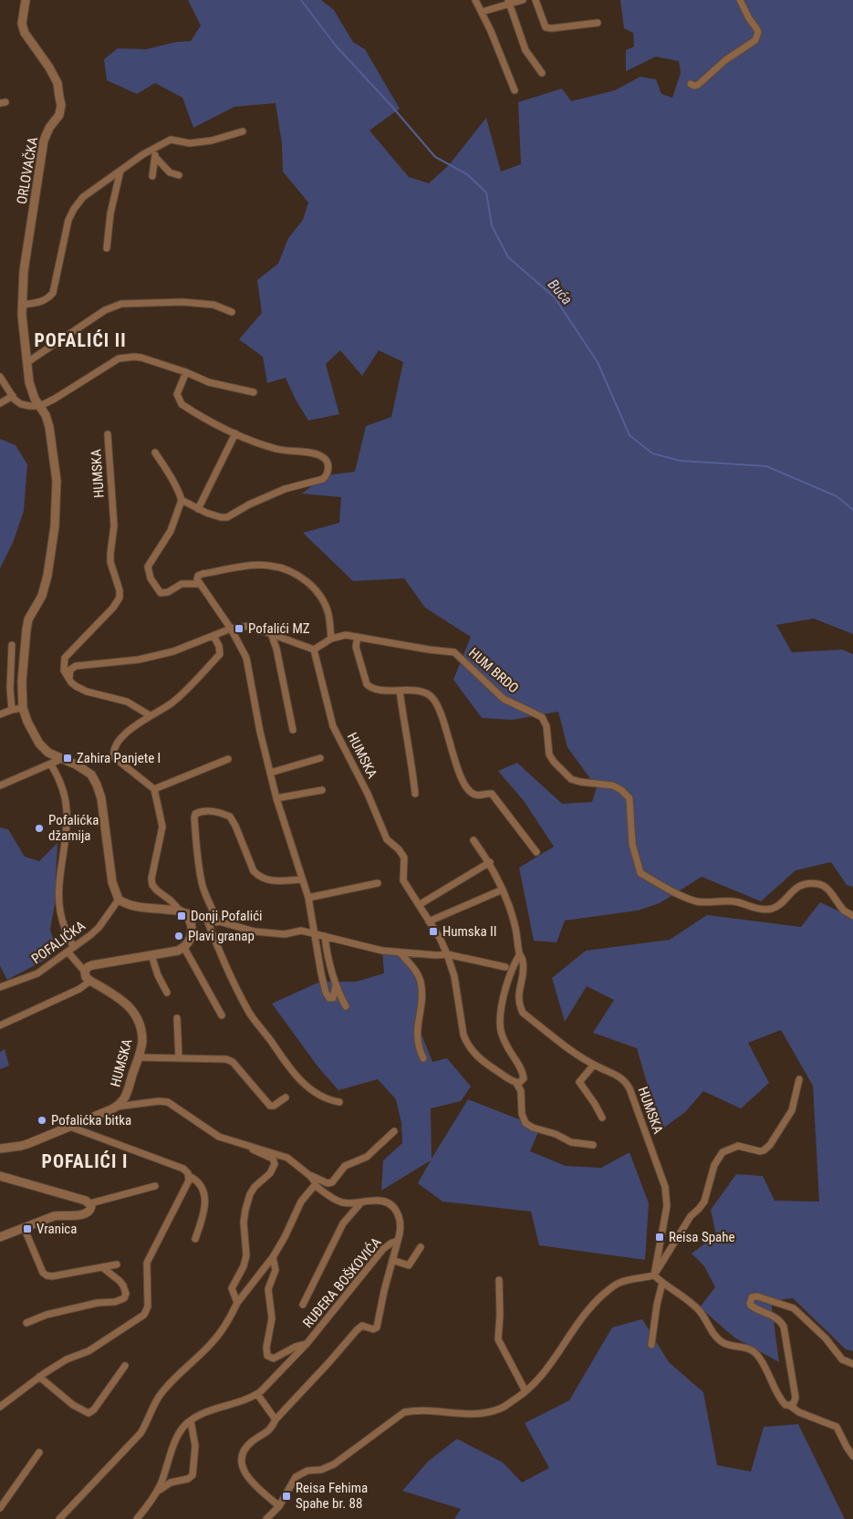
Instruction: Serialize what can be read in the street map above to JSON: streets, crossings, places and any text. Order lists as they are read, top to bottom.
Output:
{
  "streets": {
    "street": [
      "ORLOVAČKA",
      "HUMSKA",
      "HUM BRDO",
      "POFALIĆKA",
      "RUĐERA BOŠKOVIĆA"
    ]
  },
  "crossings": [
    ["HUMSKA", "HUM BRDO"]
  ],
  "districts": ["POFALIĆI II", "POFALIĆI I"],
  "water": ["Buća"],
  "places": {
    "transit": [
      "Pofalići MZ",
      "Zahira Panjete I",
      "Donji Pofalići",
      "Humska II",
      "Vranica",
      "Reisa Spahe",
      "Reisa Fehima Spahe br. 88"
    ],
    "other": ["Pofalićka džamija", "Plavi granap", "Pofalićka bitka"]
  }
}
